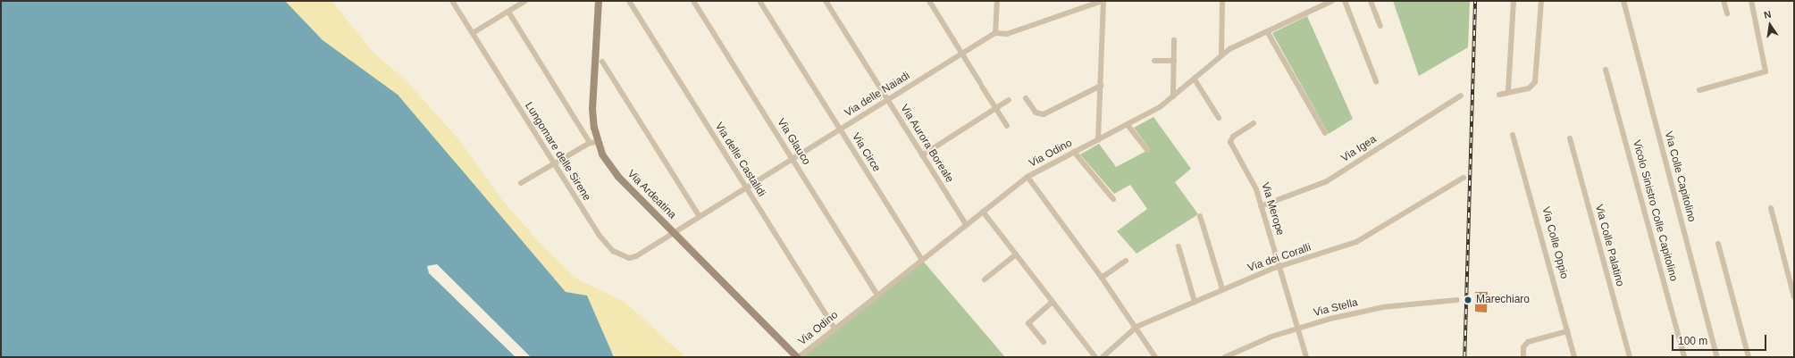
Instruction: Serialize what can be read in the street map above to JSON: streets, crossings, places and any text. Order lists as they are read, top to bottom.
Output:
{
  "streets": {
    "main road": ["Via Ardeatina"],
    "street": [
      "Via delle Naiadi",
      "Via Glauco",
      "Via Aurora Boreale",
      "Via Igea",
      "Lungomare delle Sirene",
      "Via Circe",
      "Via Odino",
      "Via delle Castalidi",
      "Via Colle Capitolino",
      "Via Merope",
      "Vicolo Sinistro Colle Capitolino",
      "Via Colle Oppio",
      "Via Colle Palatino",
      "Via dei Coralli",
      "Via Stella"
    ]
  },
  "crossings": [
    ["Via delle Naiadi", "Via Glauco"],
    ["Via delle Naiadi", "Via Aurora Boreale"],
    ["Via delle Naiadi", "Lungomare delle Sirene"],
    ["Via delle Naiadi", "Via Circe"],
    ["Via delle Naiadi", "Via delle Castalidi"],
    ["Via delle Naiadi", "Via Ardeatina"],
    ["Via Glauco", "Via Odino"],
    ["Via Aurora Boreale", "Via Odino"],
    ["Via Igea", "Via Merope"],
    ["Lungomare delle Sirene", "Via Ardeatina"],
    ["Via Circe", "Via Odino"],
    ["Via Odino", "Via delle Castalidi"],
    ["Via Merope", "Via dei Coralli"],
    ["Via Merope", "Via Stella"]
  ],
  "places": ["Marechiaro"],
  "scale_bar": "100 m",
  "north": "top"
}
